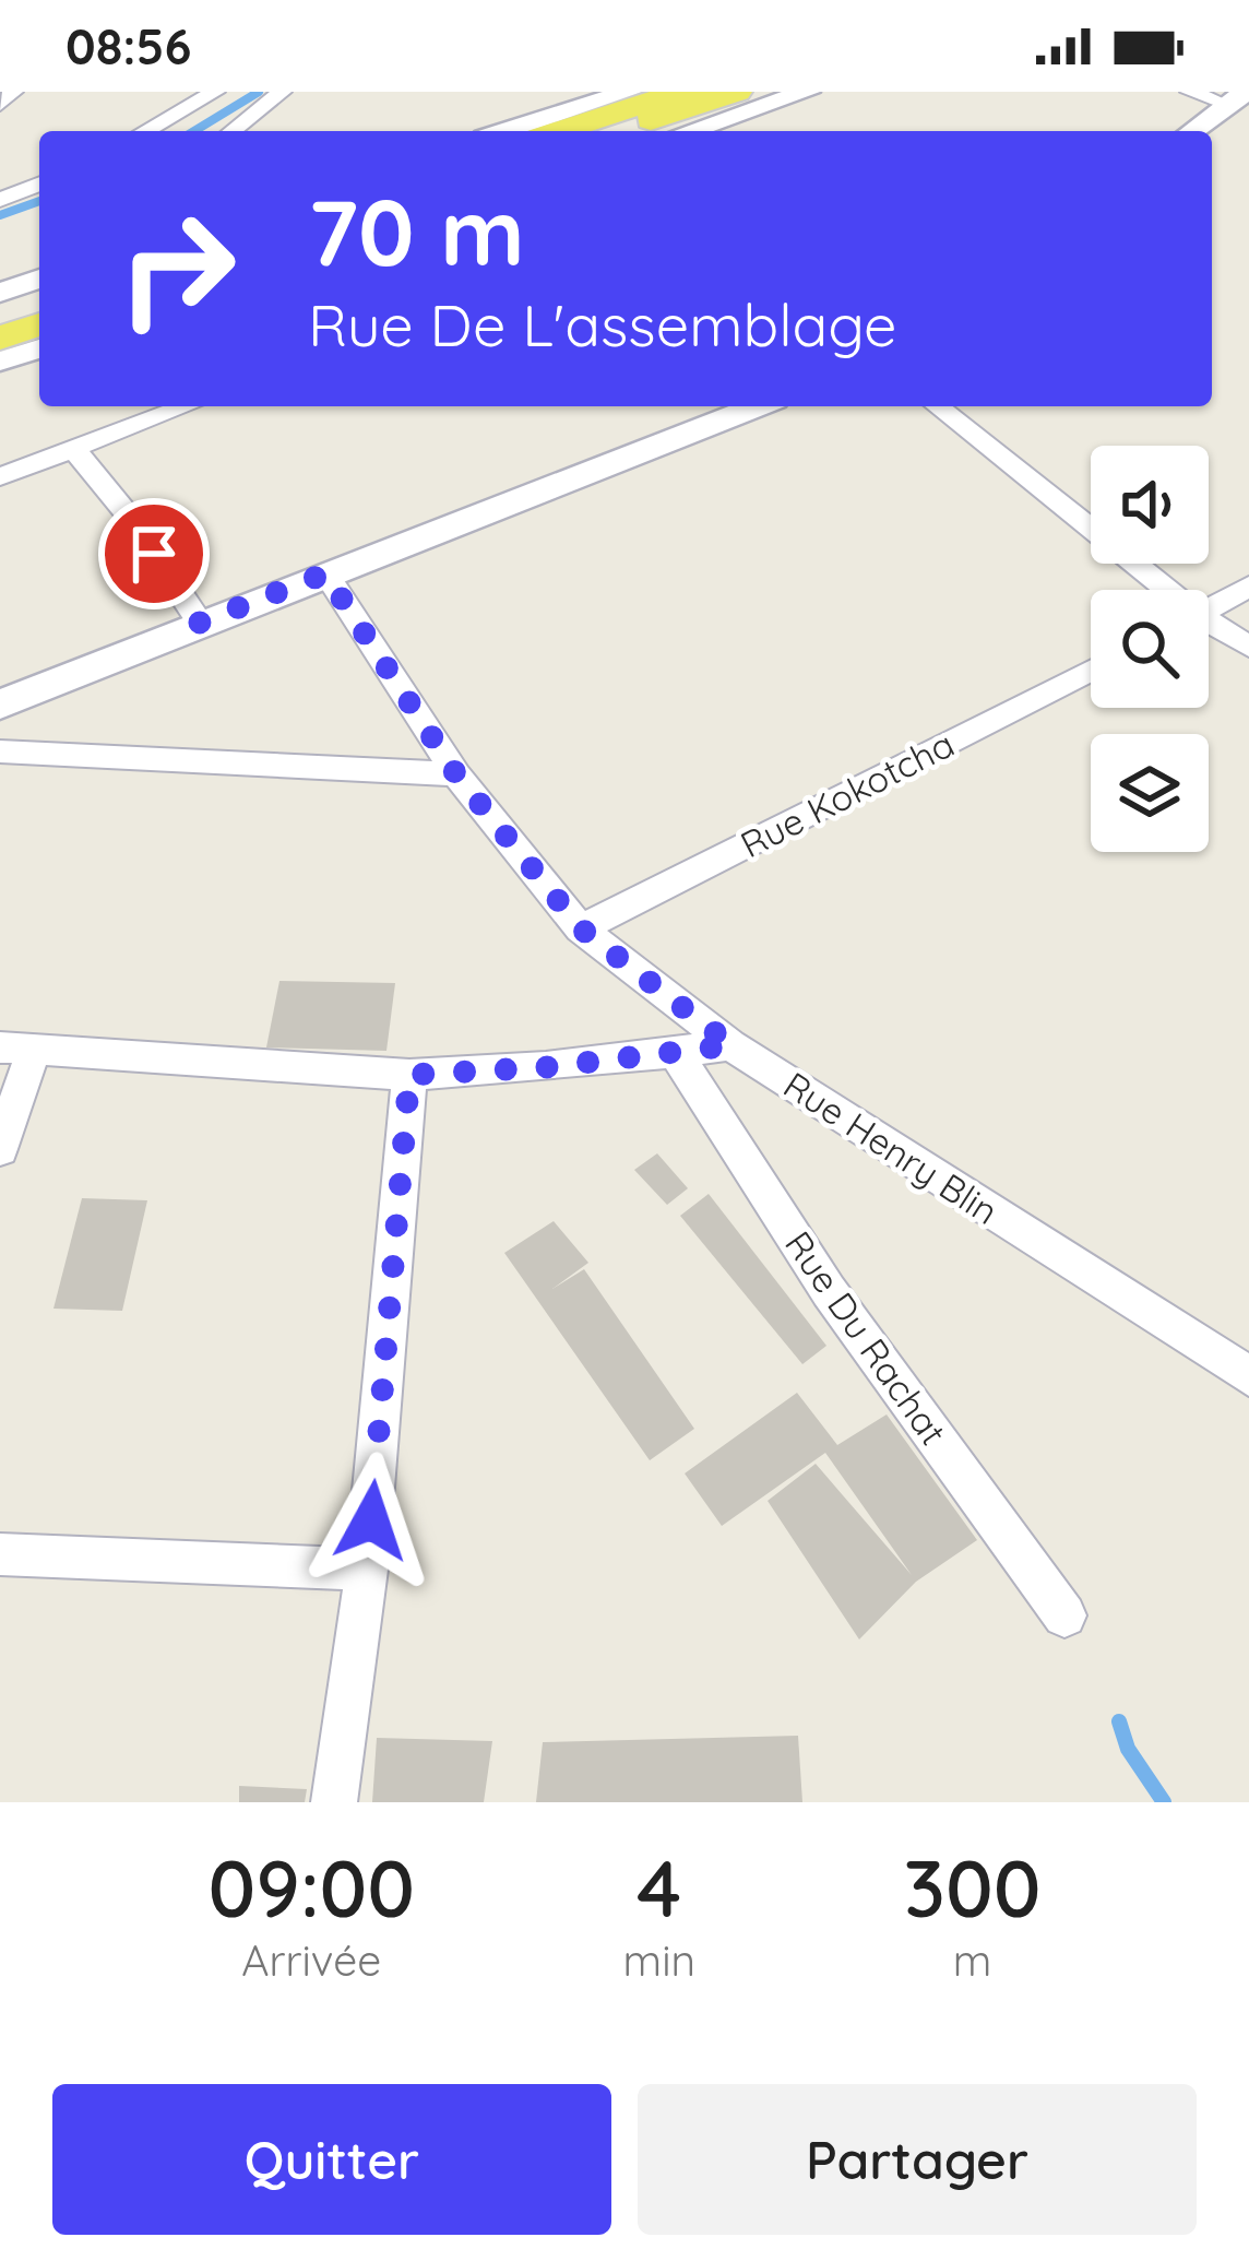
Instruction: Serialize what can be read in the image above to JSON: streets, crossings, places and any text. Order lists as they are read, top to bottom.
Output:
{
  "streets": {
    "street": ["Rue Kokotcha", "Rue Henry Blin", "Rue Du Rachat"]
  },
  "crossings": [
    ["Rue Kokotcha", "Rue Henry Blin"]
  ],
  "page": {
    "status": "08:56",
    "turn": ["70 m", "Rue De L'assemblage"],
    "eta": [
      "09:00",
      "Arrivée",
      "4",
      "min",
      "300",
      "m"
    ],
    "buttons": ["Quitter", "Partager"]
  }
}
